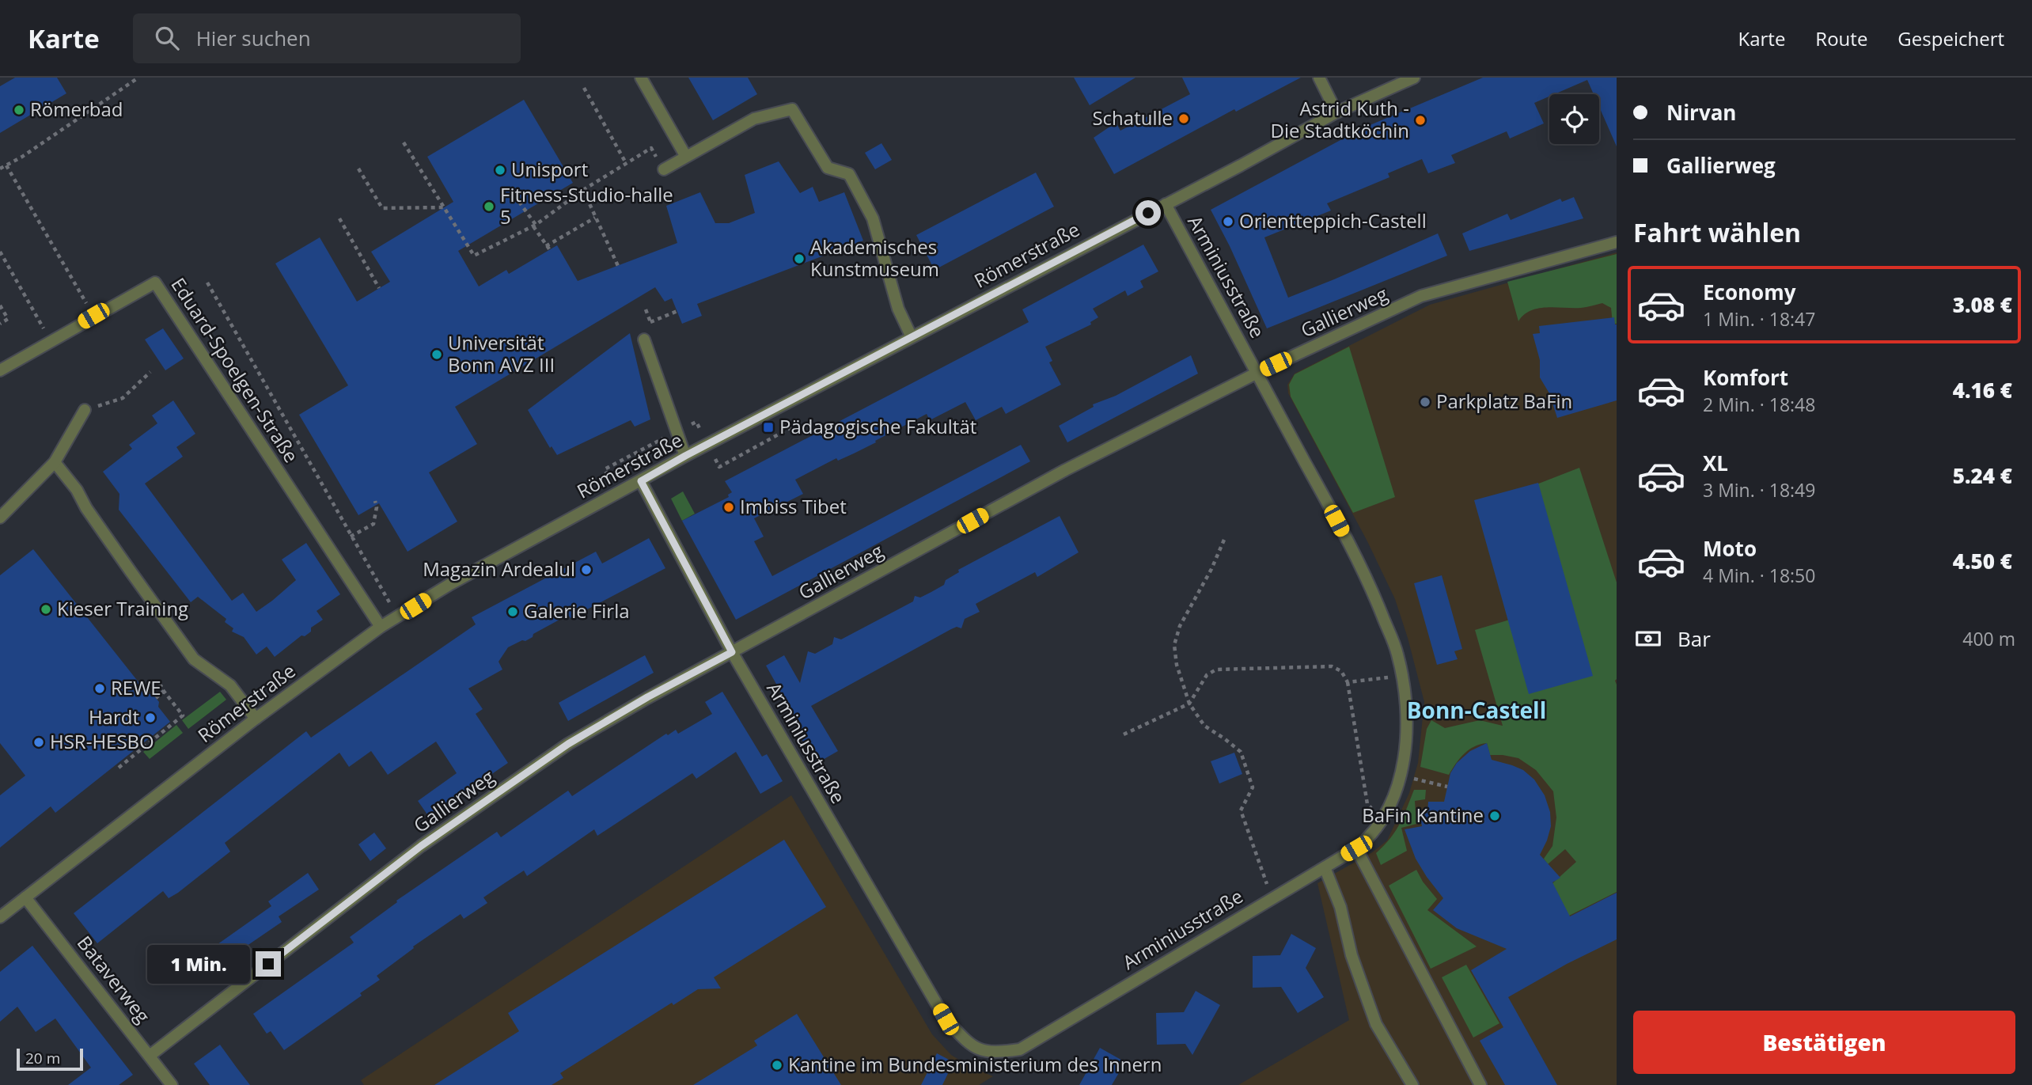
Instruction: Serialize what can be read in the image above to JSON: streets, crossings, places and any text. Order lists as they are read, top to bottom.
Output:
{
  "streets": {
    "street": [
      "Römerstraße",
      "Arminiusstraße",
      "Gallierweg",
      "Eduard-Spoelgen-Straße",
      "Bataverweg"
    ]
  },
  "crossings": [
    ["Römerstraße", "Arminiusstraße"],
    ["Römerstraße", "Eduard-Spoelgen-Straße"],
    ["Römerstraße", "Bataverweg"],
    ["Arminiusstraße", "Gallierweg"],
    ["Gallierweg", "Bataverweg"]
  ],
  "districts": ["Bonn-Castell"],
  "places": {
    "other": [
      "Römerbad",
      "Schatulle",
      "Astrid Kuth - Die Stadtköchin",
      "Unisport",
      "Fitness-Studio-halle 5",
      "Orientteppich-Castell",
      "Akademisches Kunstmuseum",
      "Universität Bonn AVZ III",
      "Parkplatz BaFin",
      "Imbiss Tibet",
      "Magazin Ardealul",
      "Kieser Training",
      "Galerie Firla",
      "REWE",
      "Hardt",
      "HSR-HESBO",
      "BaFin Kantine",
      "Kantine im Bundesministerium des Innern"
    ],
    "transit": ["Pädagogische Fakultät"]
  },
  "scale_bar": "20 m",
  "page": {
    "header": "Karte",
    "search": "Hier suchen",
    "nav": ["Karte", "Route", "Gespeichert"],
    "banner": ["Nirvan", "Gallierweg"],
    "heading": "Fahrt wählen",
    "list": [
      {
        "name": "Economy",
        "note": "1 Min. · 18:47",
        "value": "3.08 €"
      },
      {
        "name": "Komfort",
        "note": "2 Min. · 18:48",
        "value": "4.16 €"
      },
      {
        "name": "XL",
        "note": "3 Min. · 18:49",
        "value": "5.24 €"
      },
      {
        "name": "Moto",
        "note": "4 Min. · 18:50",
        "value": "4.50 €"
      }
    ],
    "pay": ["Bar", "400 m"],
    "bubble": "1 Min.",
    "buttons": "Bestätigen",
    "scale": "20 m"
  }
}
